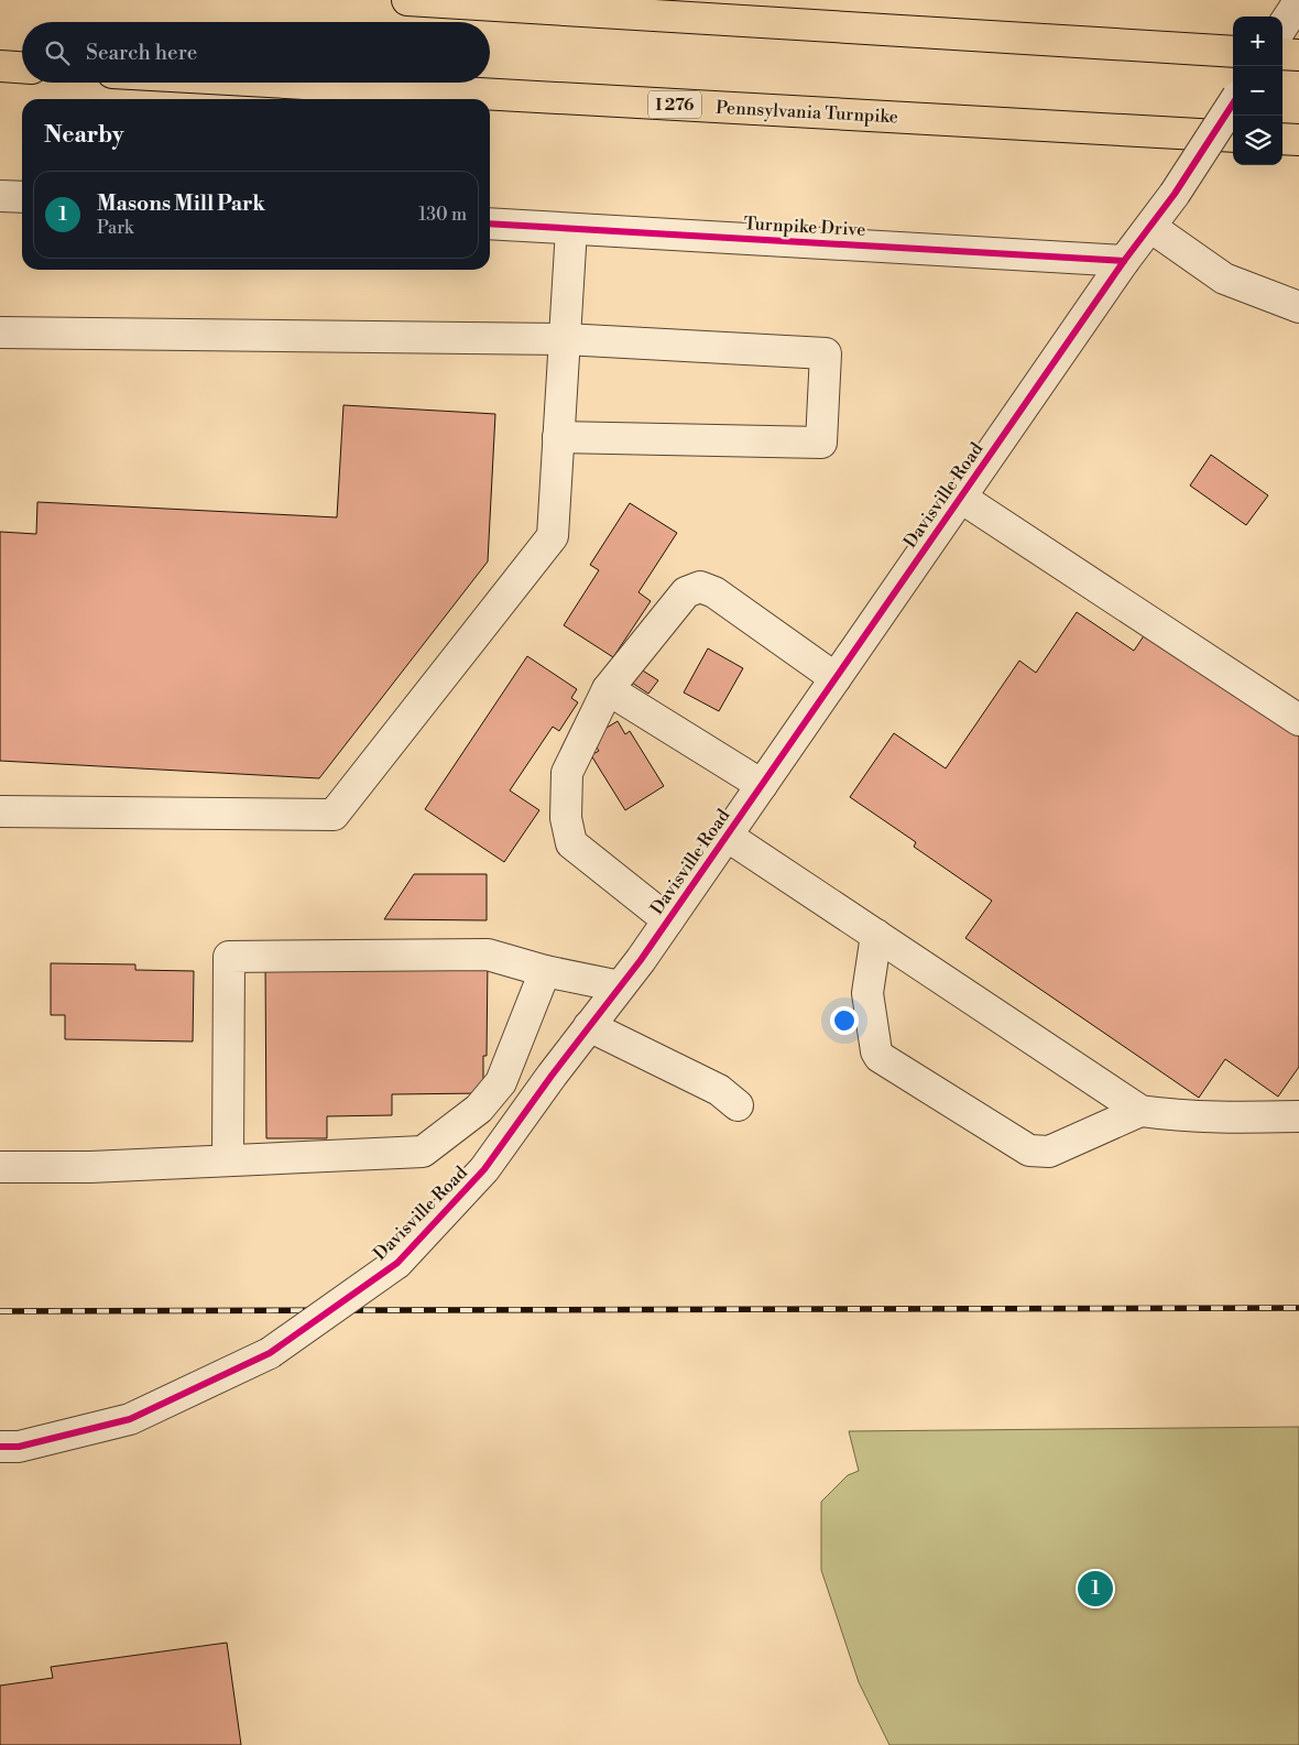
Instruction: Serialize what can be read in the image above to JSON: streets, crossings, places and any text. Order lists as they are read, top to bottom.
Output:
{
  "streets": {
    "highway": ["I 276", "Pennsylvania Turnpike"],
    "street": ["Turnpike Drive", "Davisville Road"]
  },
  "crossings": [
    ["Turnpike Drive", "Davisville Road"]
  ],
  "page": {
    "map_buttons": ["+", "−"],
    "search": "Search here",
    "heading": "Nearby",
    "list": [
      {
        "mark": "1",
        "name": "Masons Mill Park",
        "note": "Park",
        "value": "130 m"
      }
    ],
    "pins": "1"
  }
}
